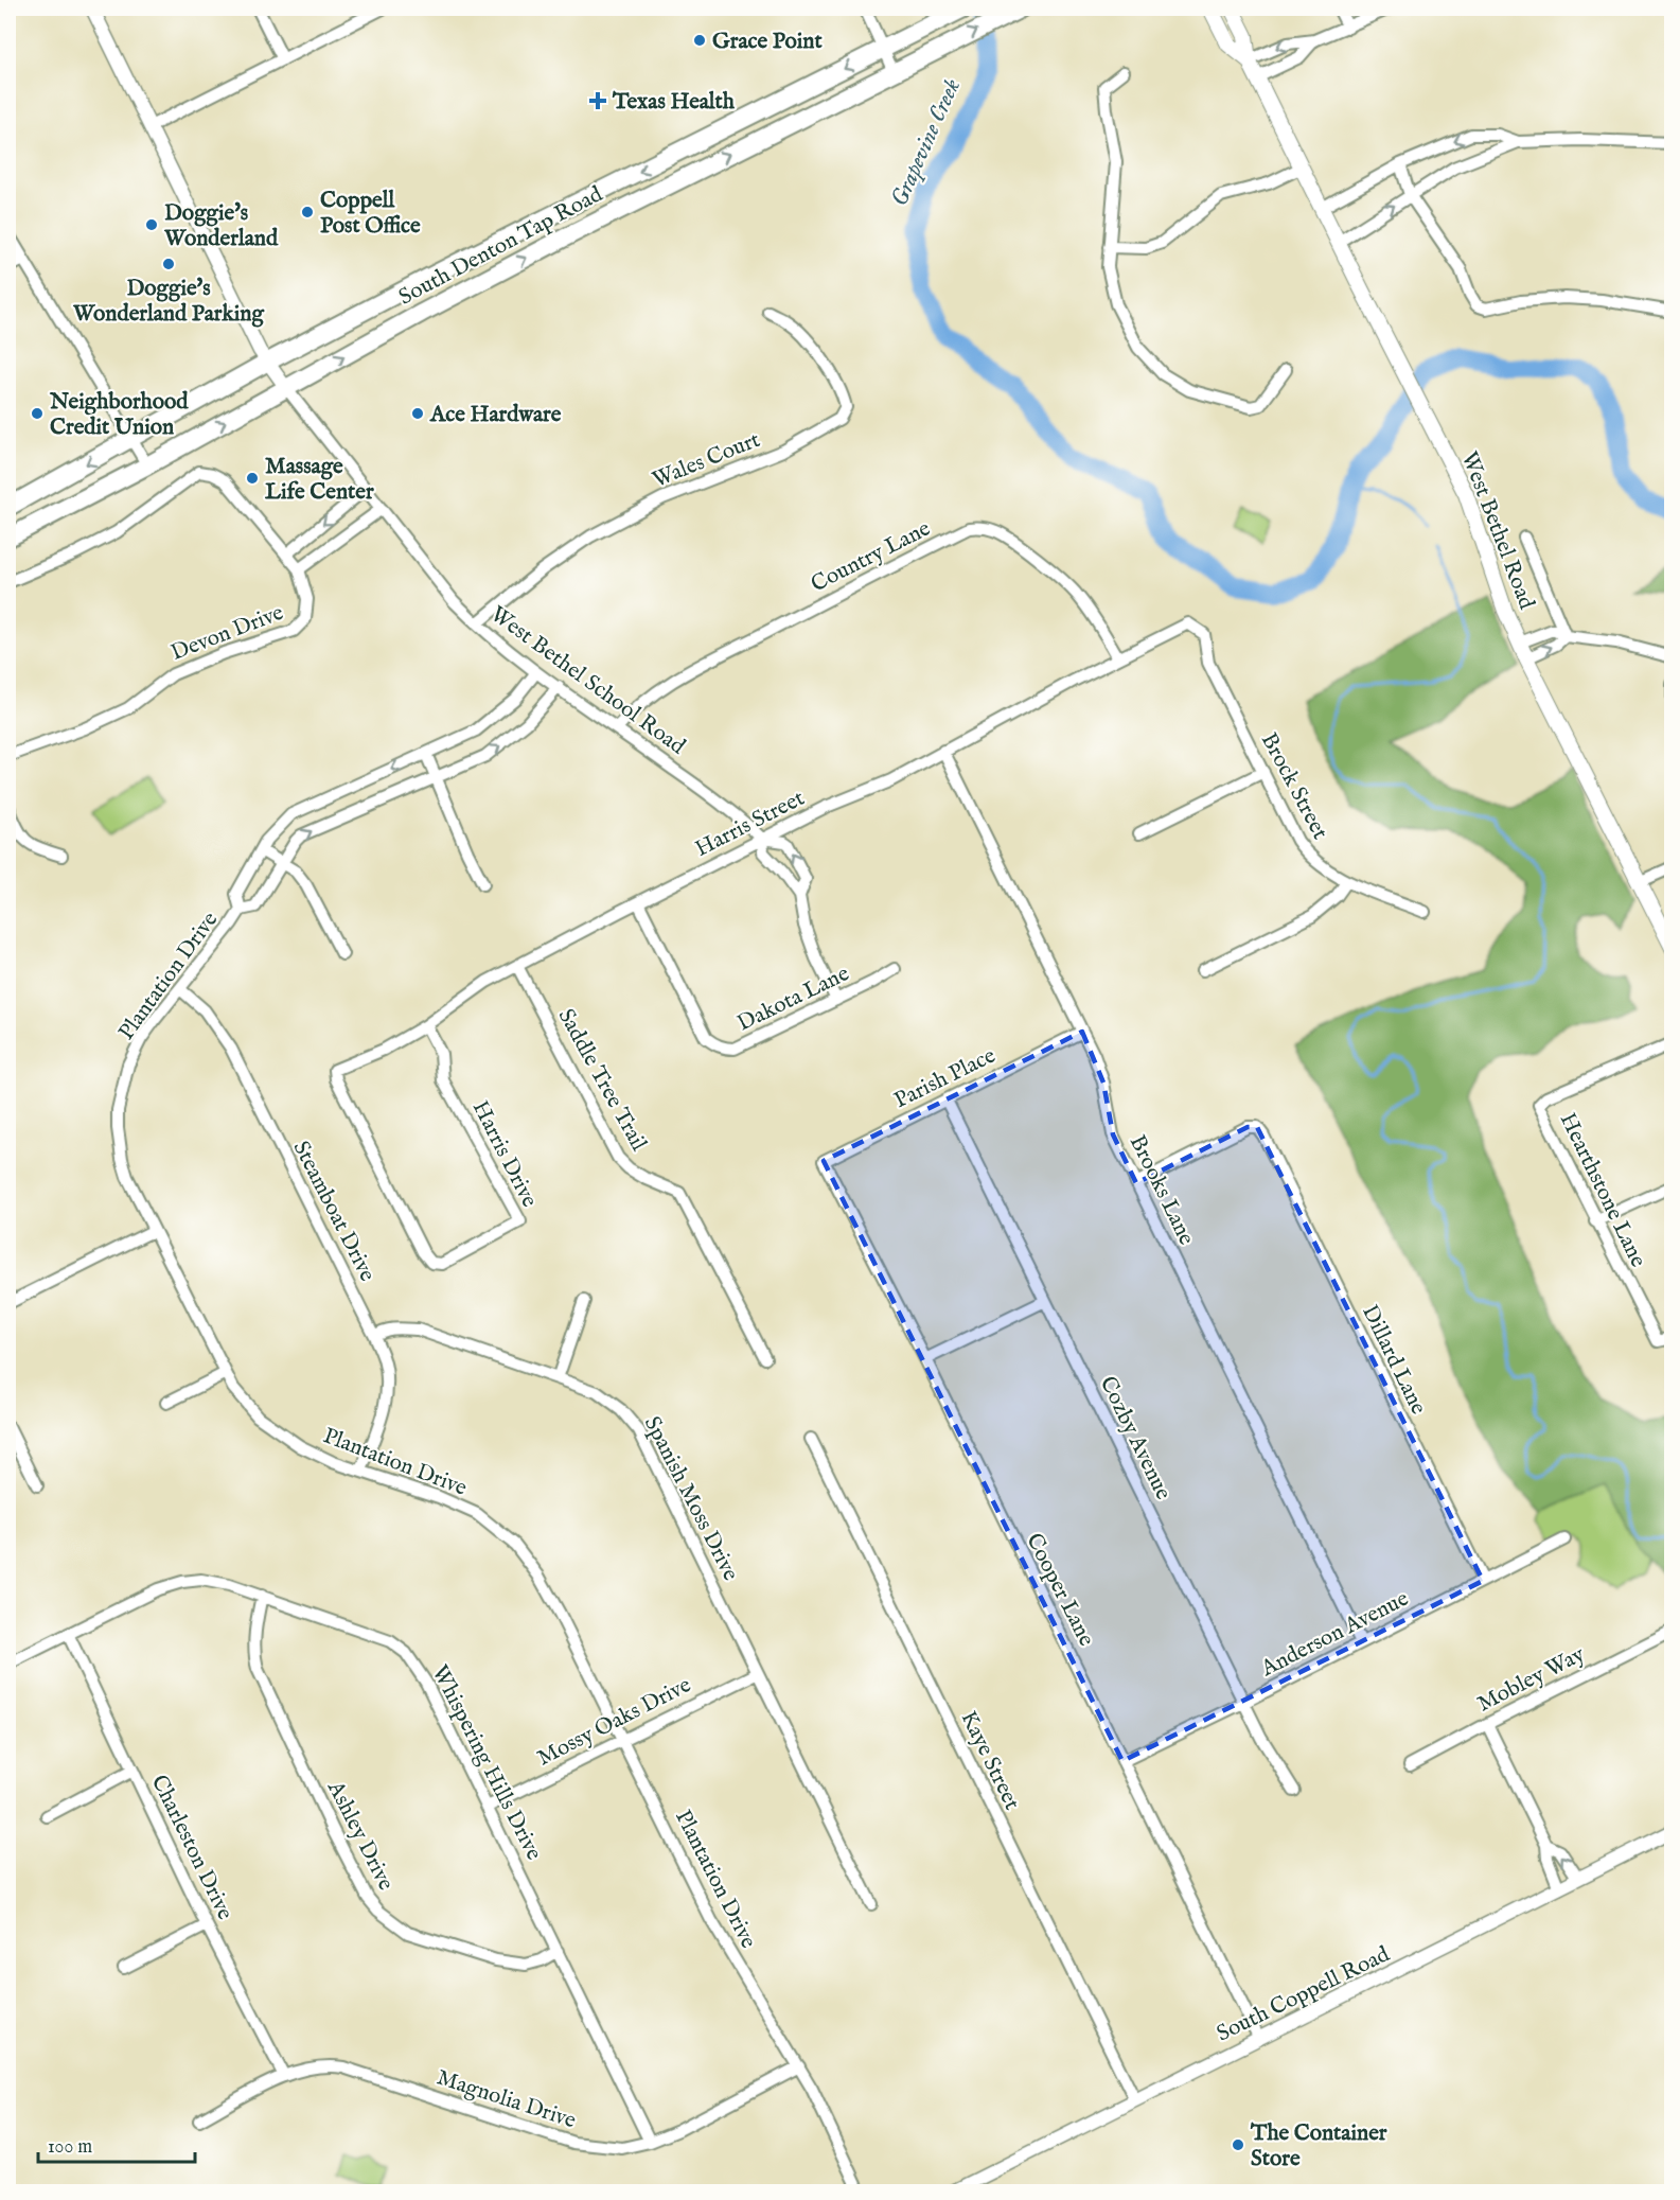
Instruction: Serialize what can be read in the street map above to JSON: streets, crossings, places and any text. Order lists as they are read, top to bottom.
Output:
{
  "streets": {
    "main road": ["South Denton Tap Road", "West Bethel Road"],
    "street": [
      "Wales Court",
      "Country Lane",
      "Devon Drive",
      "West Bethel School Road",
      "Brock Street",
      "Harris Street",
      "Plantation Drive",
      "Dakota Lane",
      "Parish Place",
      "Saddle Tree Trail",
      "Harris Drive",
      "Brooks Lane",
      "Hearthstone Lane",
      "Steamboat Drive",
      "Dillard Lane",
      "Cozby Avenue",
      "Spanish Moss Drive",
      "Cooper Lane",
      "Anderson Avenue",
      "Mobley Way",
      "Mossy Oaks Drive",
      "Kaye Street",
      "Whispering Hills Drive",
      "Ashley Drive",
      "Charleston Drive",
      "South Coppell Road",
      "Magnolia Drive"
    ]
  },
  "crossings": [
    ["South Denton Tap Road", "West Bethel School Road"],
    ["Wales Court", "West Bethel School Road"],
    ["Country Lane", "West Bethel School Road"],
    ["Country Lane", "Harris Street"],
    ["West Bethel School Road", "Harris Street"],
    ["West Bethel School Road", "Plantation Drive"],
    ["Brock Street", "Harris Street"],
    ["Harris Street", "Dakota Lane"],
    ["Harris Street", "Saddle Tree Trail"],
    ["Harris Street", "Harris Drive"],
    ["Harris Street", "Brooks Lane"],
    ["Plantation Drive", "Steamboat Drive"],
    ["Plantation Drive", "Mossy Oaks Drive"],
    ["Plantation Drive", "Magnolia Drive"],
    ["Parish Place", "Brooks Lane"],
    ["Parish Place", "Cozby Avenue"],
    ["Parish Place", "Cooper Lane"],
    ["Brooks Lane", "Dillard Lane"],
    ["Brooks Lane", "Anderson Avenue"],
    ["Steamboat Drive", "Spanish Moss Drive"],
    ["Dillard Lane", "Anderson Avenue"],
    ["Cozby Avenue", "Anderson Avenue"],
    ["Spanish Moss Drive", "Mossy Oaks Drive"],
    ["Cooper Lane", "Anderson Avenue"],
    ["Cooper Lane", "South Coppell Road"],
    ["Mossy Oaks Drive", "Whispering Hills Drive"],
    ["Kaye Street", "South Coppell Road"],
    ["Whispering Hills Drive", "Ashley Drive"],
    ["Whispering Hills Drive", "Charleston Drive"],
    ["Whispering Hills Drive", "Magnolia Drive"],
    ["Charleston Drive", "Magnolia Drive"]
  ],
  "water": ["Grapevine Creek"],
  "places": {
    "other": [
      "Grace Point",
      "Coppell Post Office",
      "Doggie's Wonderland",
      "Doggie's Wonderland Parking",
      "Neighborhood Credit Union",
      "Ace Hardware",
      "Massage Life Center",
      "The Container Store"
    ],
    "health": ["Texas Health"]
  },
  "scale_bar": "100 m"
}
